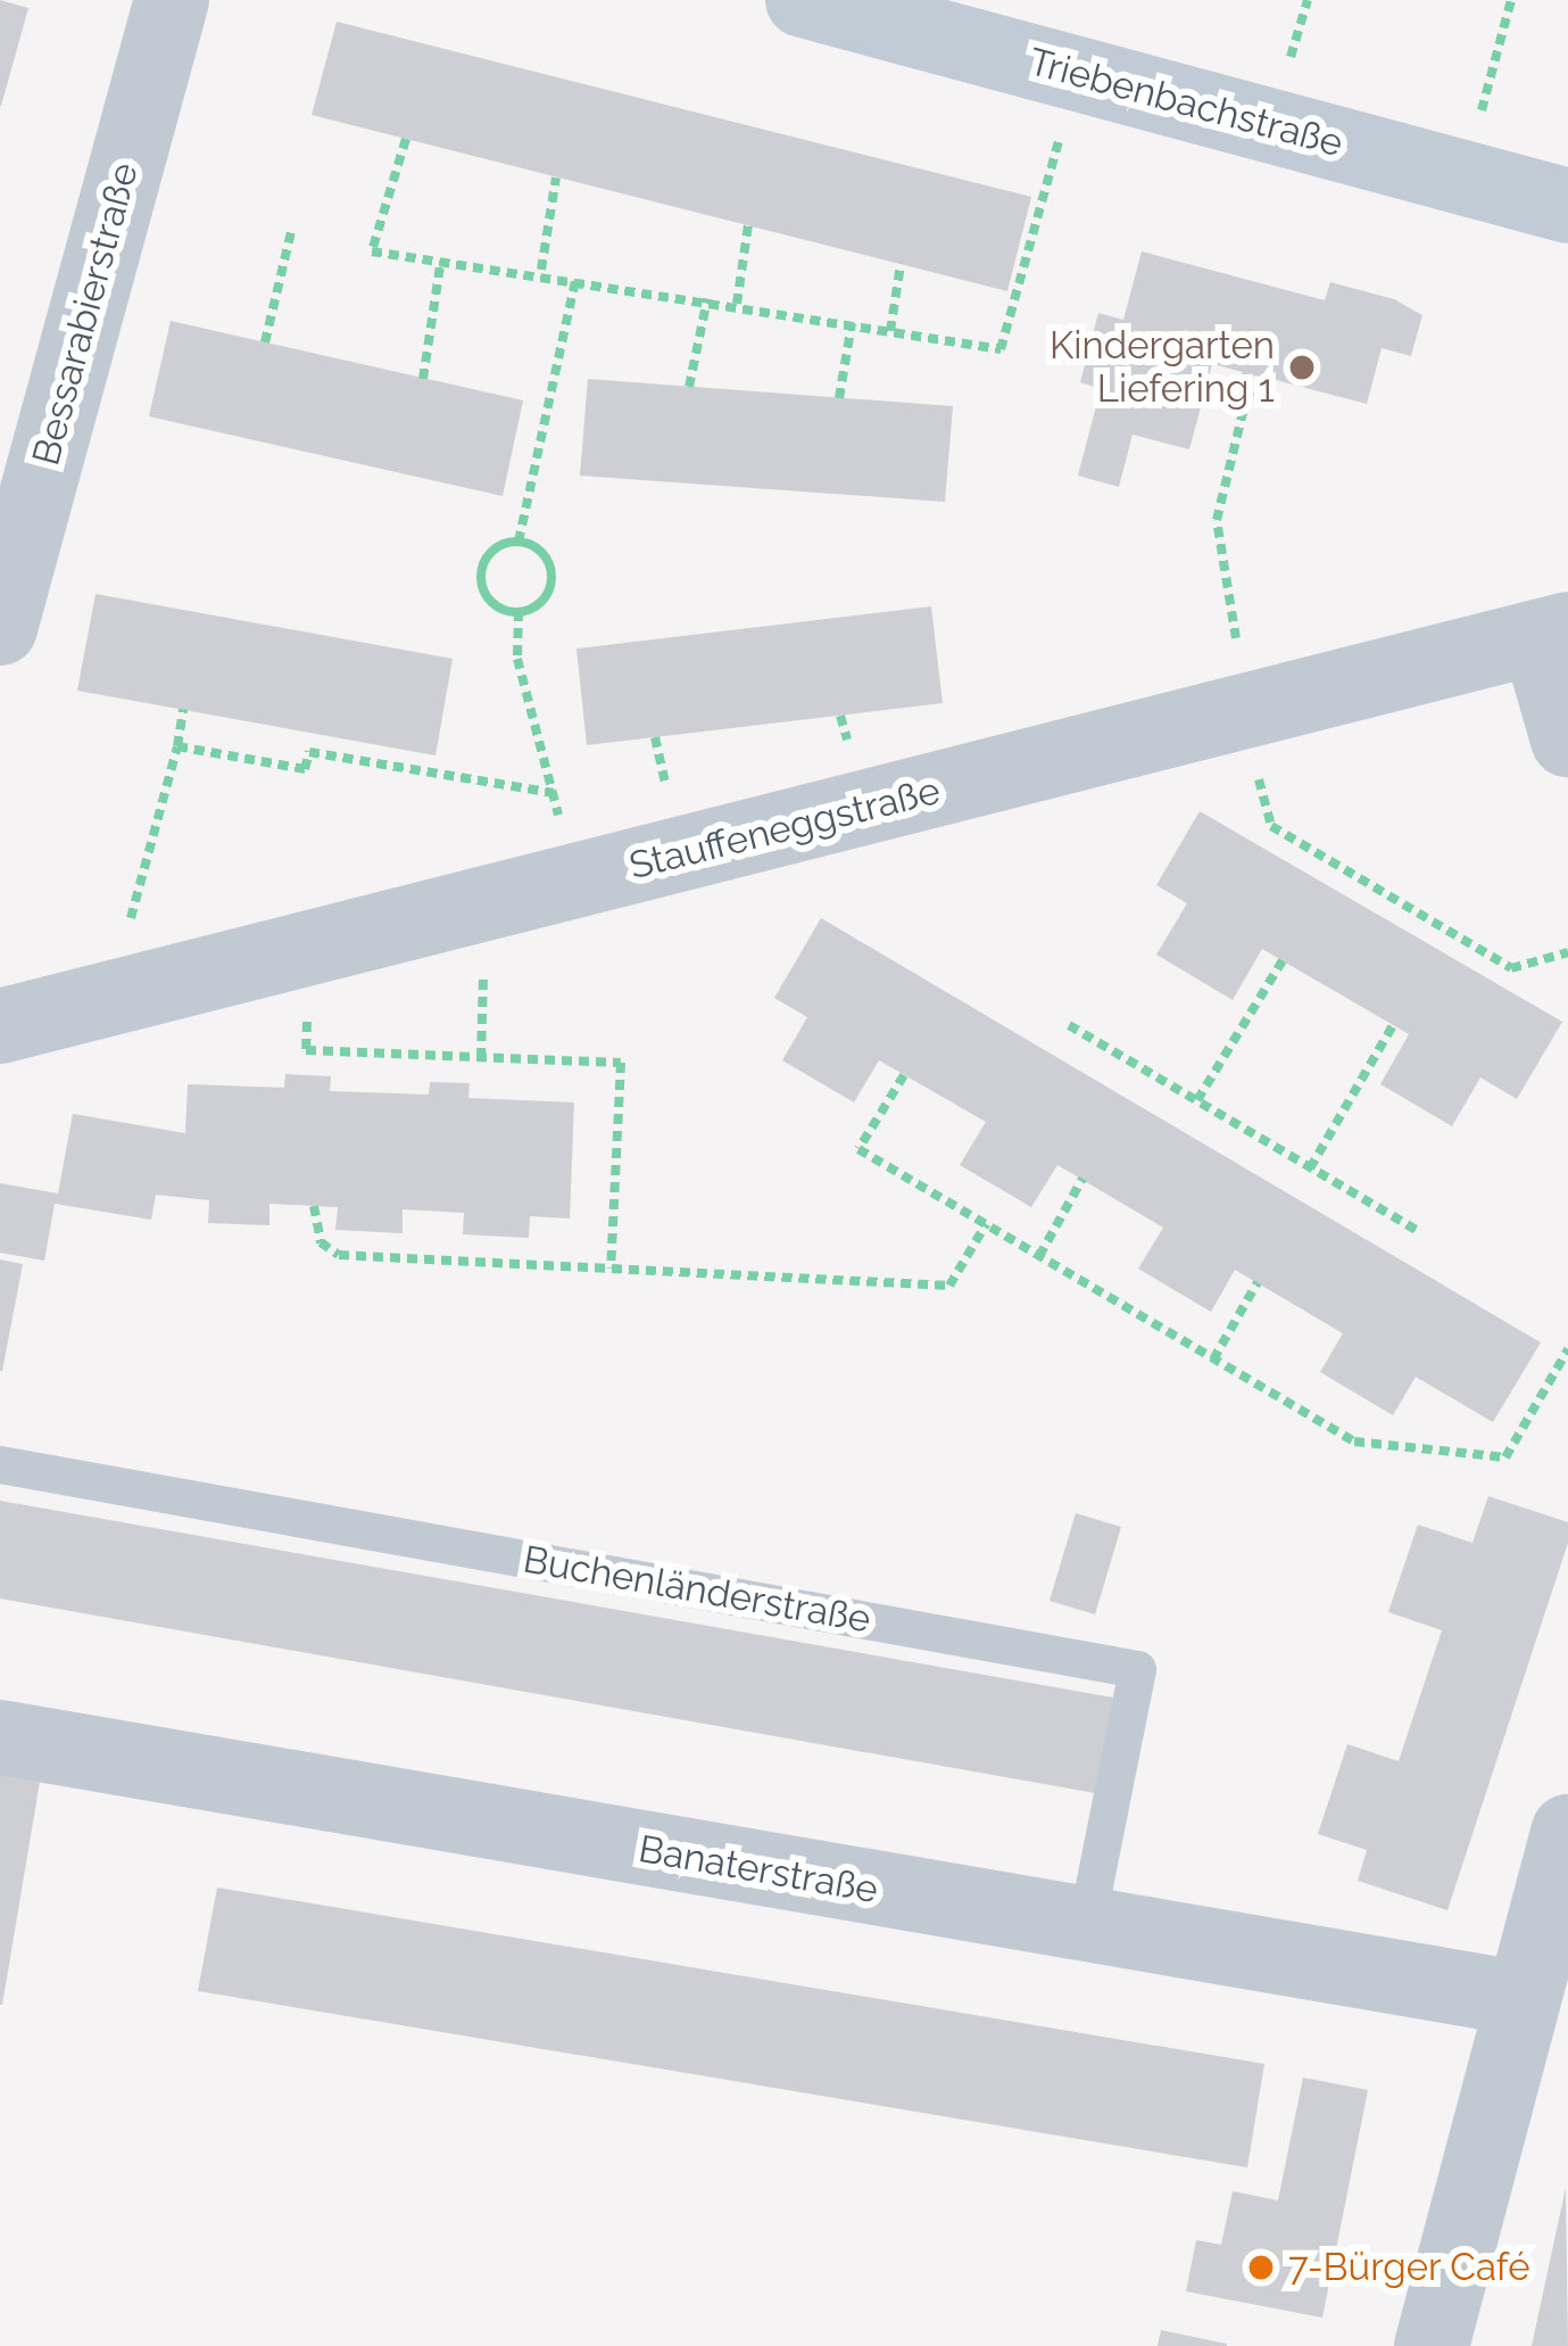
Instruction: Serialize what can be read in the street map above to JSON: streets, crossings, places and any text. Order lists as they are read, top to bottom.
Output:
{
  "streets": {
    "street": [
      "Triebenbachstraße",
      "Bessarabierstraße",
      "Stauffeneggstraße",
      "Banaterstraße"
    ],
    "lane": ["Buchenländerstraße"]
  },
  "crossings": [
    ["Buchenländerstraße", "Banaterstraße"]
  ],
  "places": ["Kindergarten Liefering 1", "7-Bürger Café"]
}
